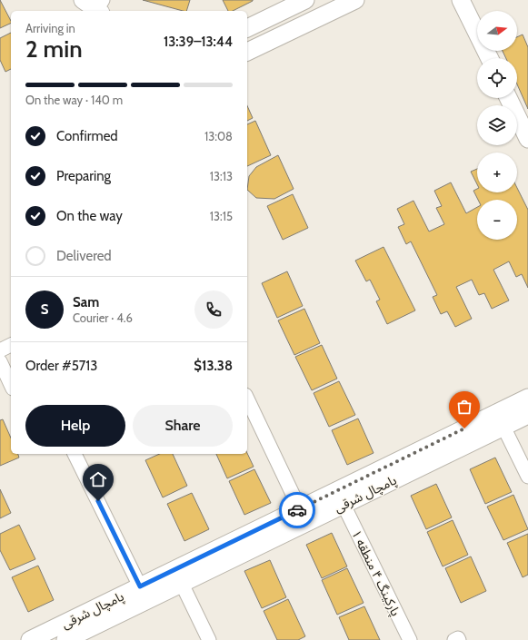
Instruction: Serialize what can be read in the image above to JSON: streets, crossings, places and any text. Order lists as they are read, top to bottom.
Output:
{
  "streets": {
    "street": ["پامچال شرقی", "پارکینگ ۴ منطقه ۱"]
  },
  "crossings": [
    ["پامچال شرقی", "پارکینگ ۴ منطقه ۱"]
  ],
  "north": "right",
  "page": {
    "map_buttons": ["+", "−"],
    "heading": ["2 min", "Arriving in", "13:39–13:44"],
    "panel": [
      "Sam",
      "Courier · 4.6",
      "Order #5713",
      "$13.38"
    ],
    "bar": "On the way · 140 m",
    "list": [
      ["Confirmed", "13:08"],
      ["Preparing", "13:13"],
      ["On the way", "13:15"],
      "Delivered"
    ],
    "round": "S",
    "buttons": ["Help", "Share"]
  }
}
